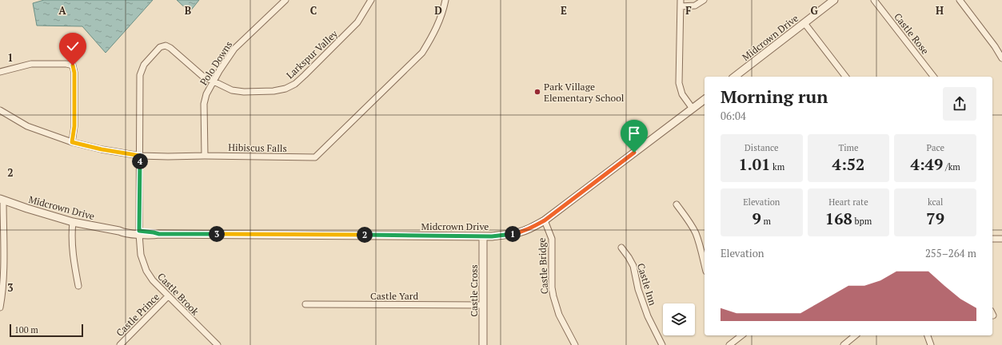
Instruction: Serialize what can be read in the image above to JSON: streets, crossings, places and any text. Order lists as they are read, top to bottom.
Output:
{
  "streets": {
    "street": [
      "Castle Rose",
      "Midcrown Drive",
      "Larkspur Valley",
      "Polo Downs",
      "Hibiscus Falls",
      "Castle Bridge",
      "Castle Inn",
      "Castle Cross",
      "Castle Brook",
      "Castle Yard",
      "Castle Prince"
    ]
  },
  "crossings": [
    ["Midcrown Drive", "Castle Bridge"],
    ["Midcrown Drive", "Castle Cross"],
    ["Midcrown Drive", "Castle Brook"],
    ["Larkspur Valley", "Polo Downs"],
    ["Larkspur Valley", "Castle Brook"],
    ["Polo Downs", "Hibiscus Falls"],
    ["Hibiscus Falls", "Castle Brook"],
    ["Castle Cross", "Castle Yard"],
    ["Castle Brook", "Castle Prince"]
  ],
  "places": ["Park Village Elementary School"],
  "scale_bar": "100 m",
  "page": {
    "heading": ["Morning run", "06:04"],
    "stats": [
      ["Distance", "1.01 km"],
      ["Time", "4:52"],
      ["Pace", "4:49 /km"],
      ["Elevation", "9 m"],
      ["Heart rate", "168 bpm"],
      ["kcal", "79"]
    ],
    "pins": [
      "4",
      "1",
      "3",
      "2"
    ],
    "chart": ["Elevation", "255–264 m"],
    "scale": "100 m"
  },
  "grid": {
    "columns": [
      "A",
      "B",
      "C",
      "D",
      "E",
      "F",
      "G",
      "H"
    ],
    "rows": ["1", "2", "3"]
  }
}
